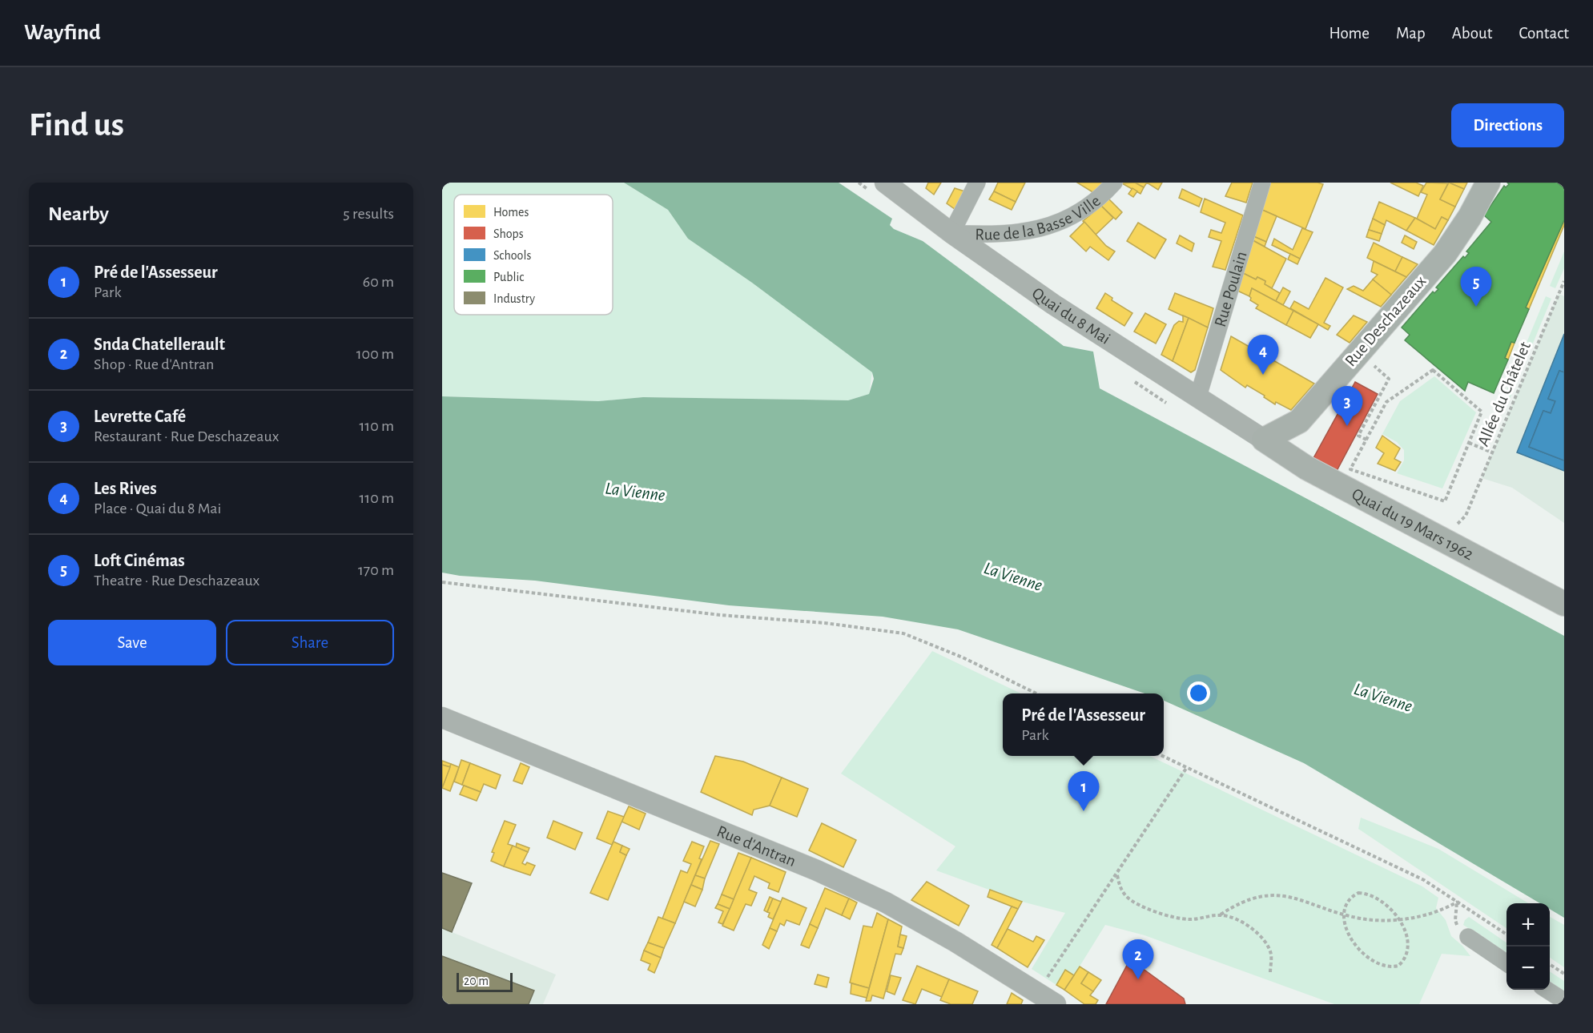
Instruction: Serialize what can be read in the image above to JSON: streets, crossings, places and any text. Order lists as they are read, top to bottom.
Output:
{
  "streets": {
    "main road": ["Rue Deschazeaux", "Quai du 19 Mars 1962"],
    "street": [
      "Rue de la Basse Ville",
      "Rue Poulain",
      "Quai du 8 Mai",
      "Rue d'Antran"
    ],
    "path": ["Allée du Châtelet"]
  },
  "crossings": [
    ["Rue de la Basse Ville", "Quai du 8 Mai"],
    ["Rue Poulain", "Quai du 8 Mai"],
    ["Quai du 8 Mai", "Rue Deschazeaux"],
    ["Quai du 8 Mai", "Quai du 19 Mars 1962"],
    ["Rue Deschazeaux", "Quai du 19 Mars 1962"]
  ],
  "water": ["La Vienne"],
  "legend": [
    "Homes",
    "Shops",
    "Schools",
    "Public",
    "Industry"
  ],
  "scale_bar": "20 m",
  "page": {
    "header": "Wayfind",
    "nav": [
      "Home",
      "Map",
      "About",
      "Contact"
    ],
    "buttons": [
      "Directions",
      ["Save", "Share"]
    ],
    "title": "Find us",
    "heading": ["Nearby", "5 results"],
    "list": [
      {
        "mark": "1",
        "name": "Pré de l'Assesseur",
        "note": "Park",
        "value": "60 m"
      },
      {
        "mark": "2",
        "name": "Snda Chatellerault",
        "note": "Shop · Rue d'Antran",
        "value": "100 m"
      },
      {
        "mark": "3",
        "name": "Levrette Café",
        "note": "Restaurant · Rue Deschazeaux",
        "value": "110 m"
      },
      {
        "mark": "4",
        "name": "Les Rives",
        "note": "Place · Quai du 8 Mai",
        "value": "110 m"
      },
      {
        "mark": "5",
        "name": "Loft Cinémas",
        "note": "Theatre · Rue Deschazeaux",
        "value": "170 m"
      }
    ],
    "pins": [
      "5",
      "4",
      "3",
      "1",
      "2"
    ],
    "popup": ["Pré de l'Assesseur", "Park"],
    "map_buttons": ["+", "−"],
    "scale": "20 m"
  }
}
